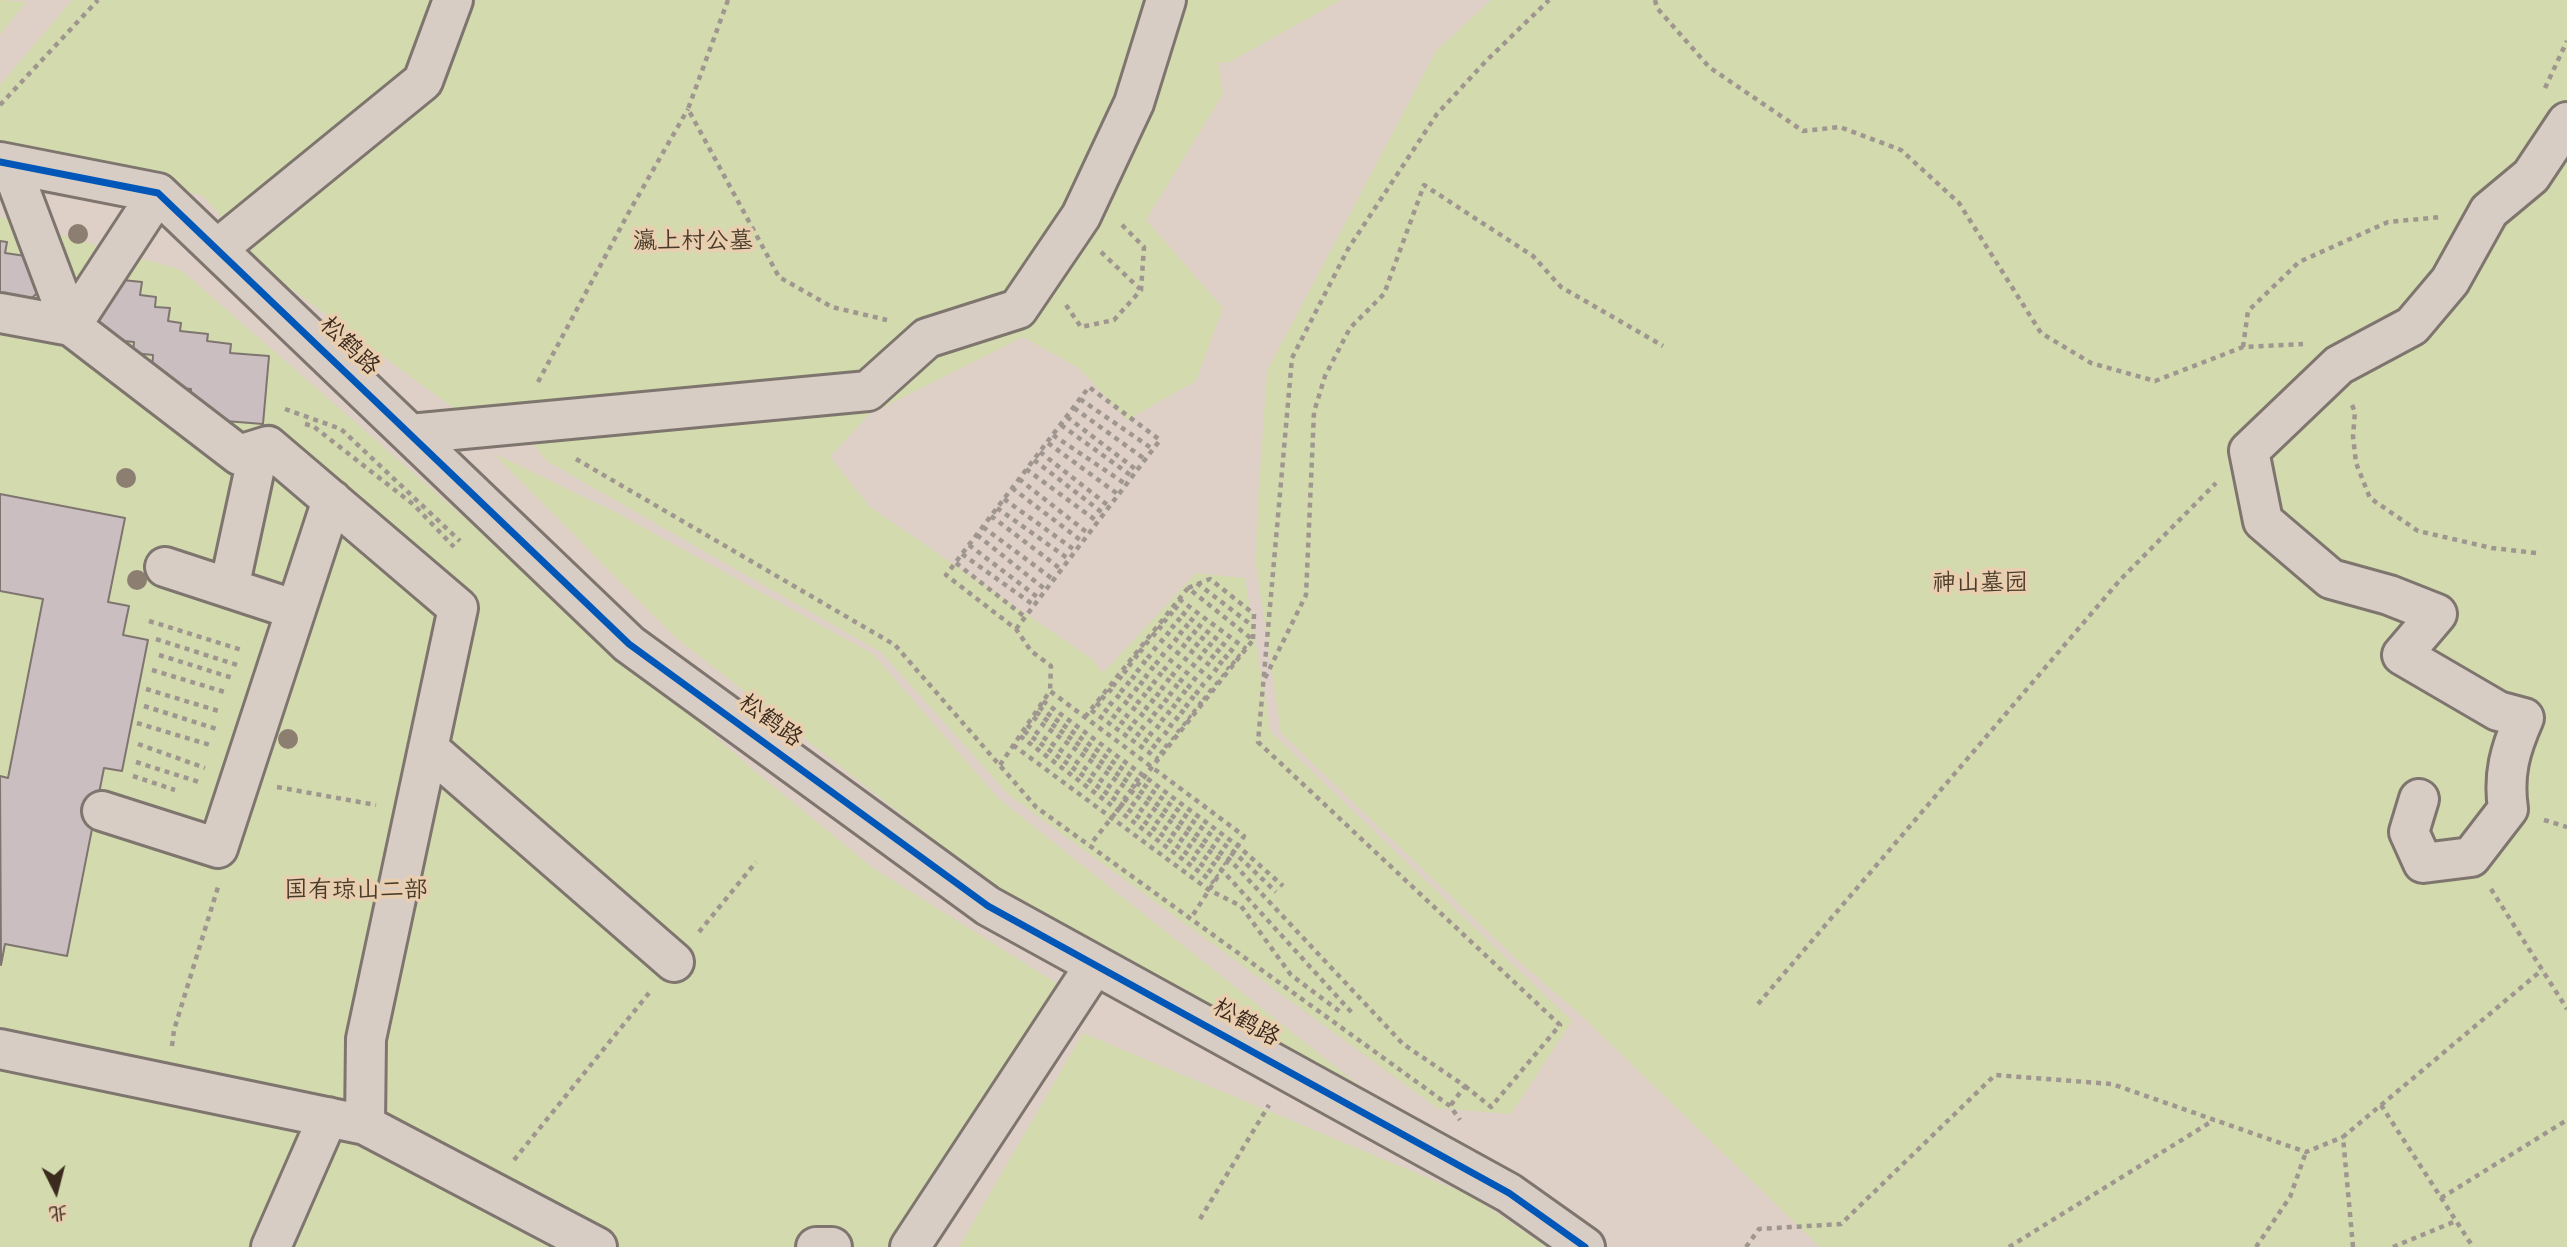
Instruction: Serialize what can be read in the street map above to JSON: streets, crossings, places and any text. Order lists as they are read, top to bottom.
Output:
{
  "streets": {
    "street": ["松鹤路"]
  },
  "parks": ["瀛上村公墓", "神山墓园", "国有琼山二部"],
  "north": "bottom"
}
